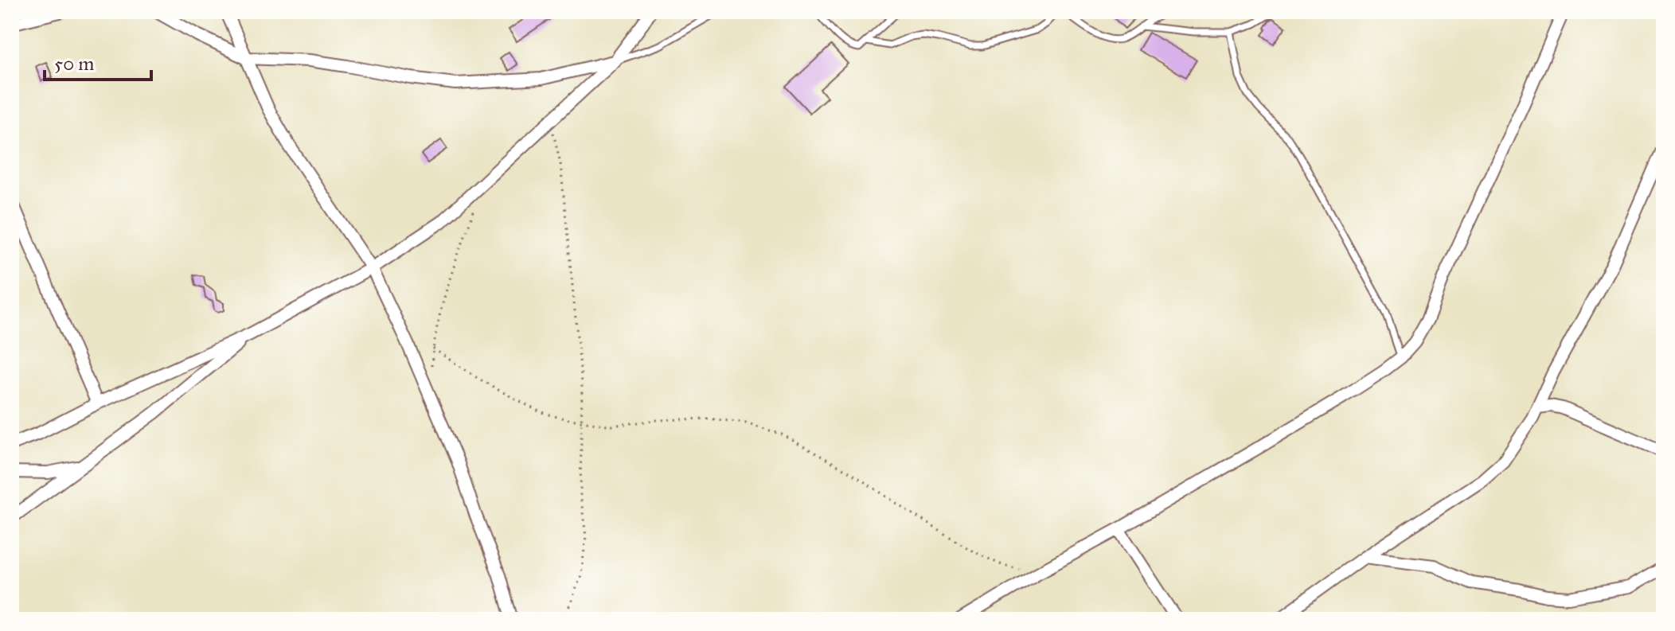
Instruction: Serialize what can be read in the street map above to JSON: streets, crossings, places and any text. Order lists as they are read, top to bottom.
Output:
{
  "scale_bar": "50 m"
}
